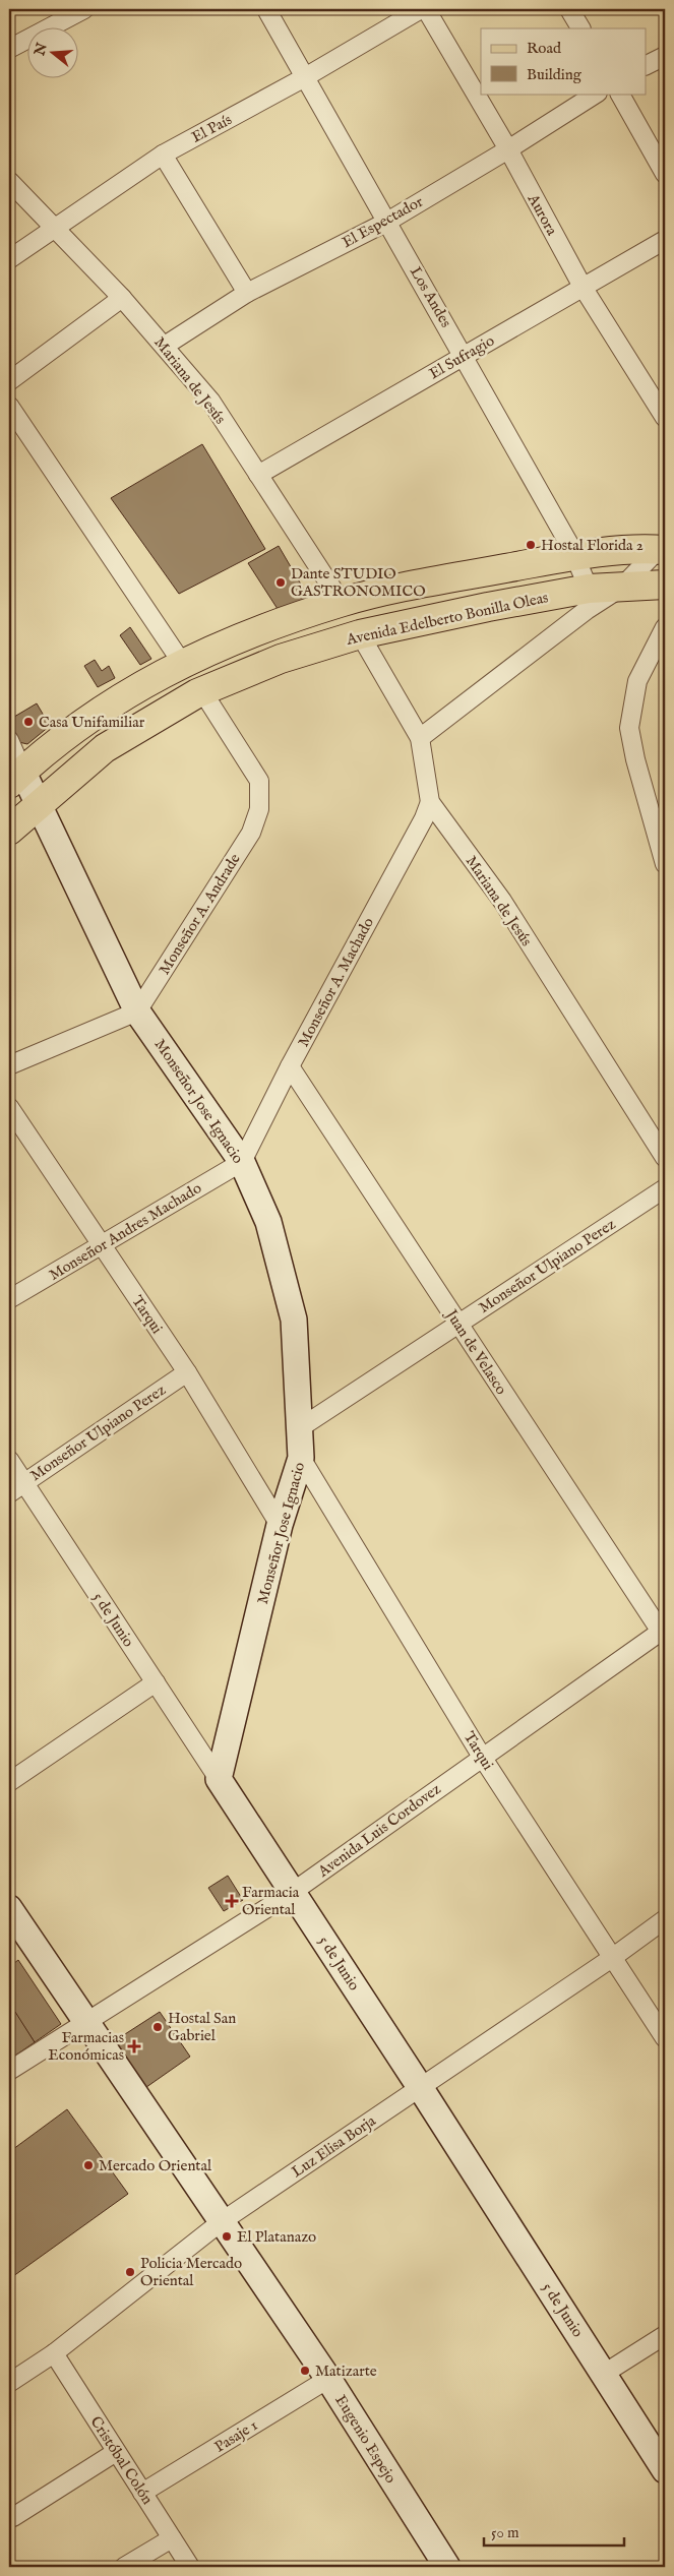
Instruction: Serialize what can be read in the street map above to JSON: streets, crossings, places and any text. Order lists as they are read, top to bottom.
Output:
{
  "streets": {
    "main road": ["Avenida Edelberto Bonilla Oleas"],
    "street": [
      "El País",
      "Aurora",
      "El Espectador",
      "Los Andes",
      "El Sufragio",
      "Mariana de Jesús",
      "Monseñor A. Andrade",
      "Monseñor A. Machado",
      "Monseñor Jose Ignacio",
      "Monseñor Andres Machado",
      "Monseñor Ulpiano Perez",
      "Tarqui",
      "Juan de Velasco",
      "5 de Junio",
      "Avenida Luis Cordovez",
      "Luz Elisa Borja",
      "Pasaje 1",
      "Eugenio Espejo",
      "Cristóbal Colón"
    ]
  },
  "crossings": [
    ["El País", "Los Andes"],
    ["El País", "Mariana de Jesús"],
    ["Aurora", "El Espectador"],
    ["Aurora", "El Sufragio"],
    ["El Espectador", "Los Andes"],
    ["El Espectador", "Mariana de Jesús"],
    ["Los Andes", "El Sufragio"],
    ["Los Andes", "Avenida Edelberto Bonilla Oleas"],
    ["El Sufragio", "Mariana de Jesús"],
    ["Mariana de Jesús", "Avenida Edelberto Bonilla Oleas"],
    ["Mariana de Jesús", "Monseñor A. Machado"],
    ["Avenida Edelberto Bonilla Oleas", "Monseñor A. Andrade"],
    ["Avenida Edelberto Bonilla Oleas", "Monseñor Jose Ignacio"],
    ["Monseñor A. Andrade", "Monseñor Jose Ignacio"],
    ["Monseñor A. Machado", "Monseñor Jose Ignacio"],
    ["Monseñor A. Machado", "Monseñor Andres Machado"],
    ["Monseñor A. Machado", "Juan de Velasco"],
    ["Monseñor Jose Ignacio", "Monseñor Andres Machado"],
    ["Monseñor Jose Ignacio", "Monseñor Ulpiano Perez"],
    ["Monseñor Jose Ignacio", "Tarqui"],
    ["Monseñor Jose Ignacio", "5 de Junio"],
    ["Monseñor Andres Machado", "Tarqui"],
    ["Monseñor Ulpiano Perez", "Tarqui"],
    ["Monseñor Ulpiano Perez", "Juan de Velasco"],
    ["Monseñor Ulpiano Perez", "5 de Junio"],
    ["Tarqui", "Avenida Luis Cordovez"],
    ["Tarqui", "Luz Elisa Borja"],
    ["Juan de Velasco", "Avenida Luis Cordovez"],
    ["5 de Junio", "Avenida Luis Cordovez"],
    ["5 de Junio", "Luz Elisa Borja"],
    ["Avenida Luis Cordovez", "Eugenio Espejo"],
    ["Luz Elisa Borja", "Eugenio Espejo"],
    ["Luz Elisa Borja", "Cristóbal Colón"],
    ["Pasaje 1", "Eugenio Espejo"],
    ["Pasaje 1", "Cristóbal Colón"]
  ],
  "places": {
    "other": [
      "Hostal Florida 2",
      "Dante STUDIO GASTRONOMICO",
      "Casa Unifamiliar",
      "Hostal San Gabriel",
      "Mercado Oriental",
      "El Platanazo",
      "Policia Mercado Oriental",
      "Matizarte"
    ],
    "health": ["Farmacia Oriental", "Farmacias Económicas"]
  },
  "legend": ["Road", "Building"],
  "scale_bar": "50 m",
  "north": "left"
}
